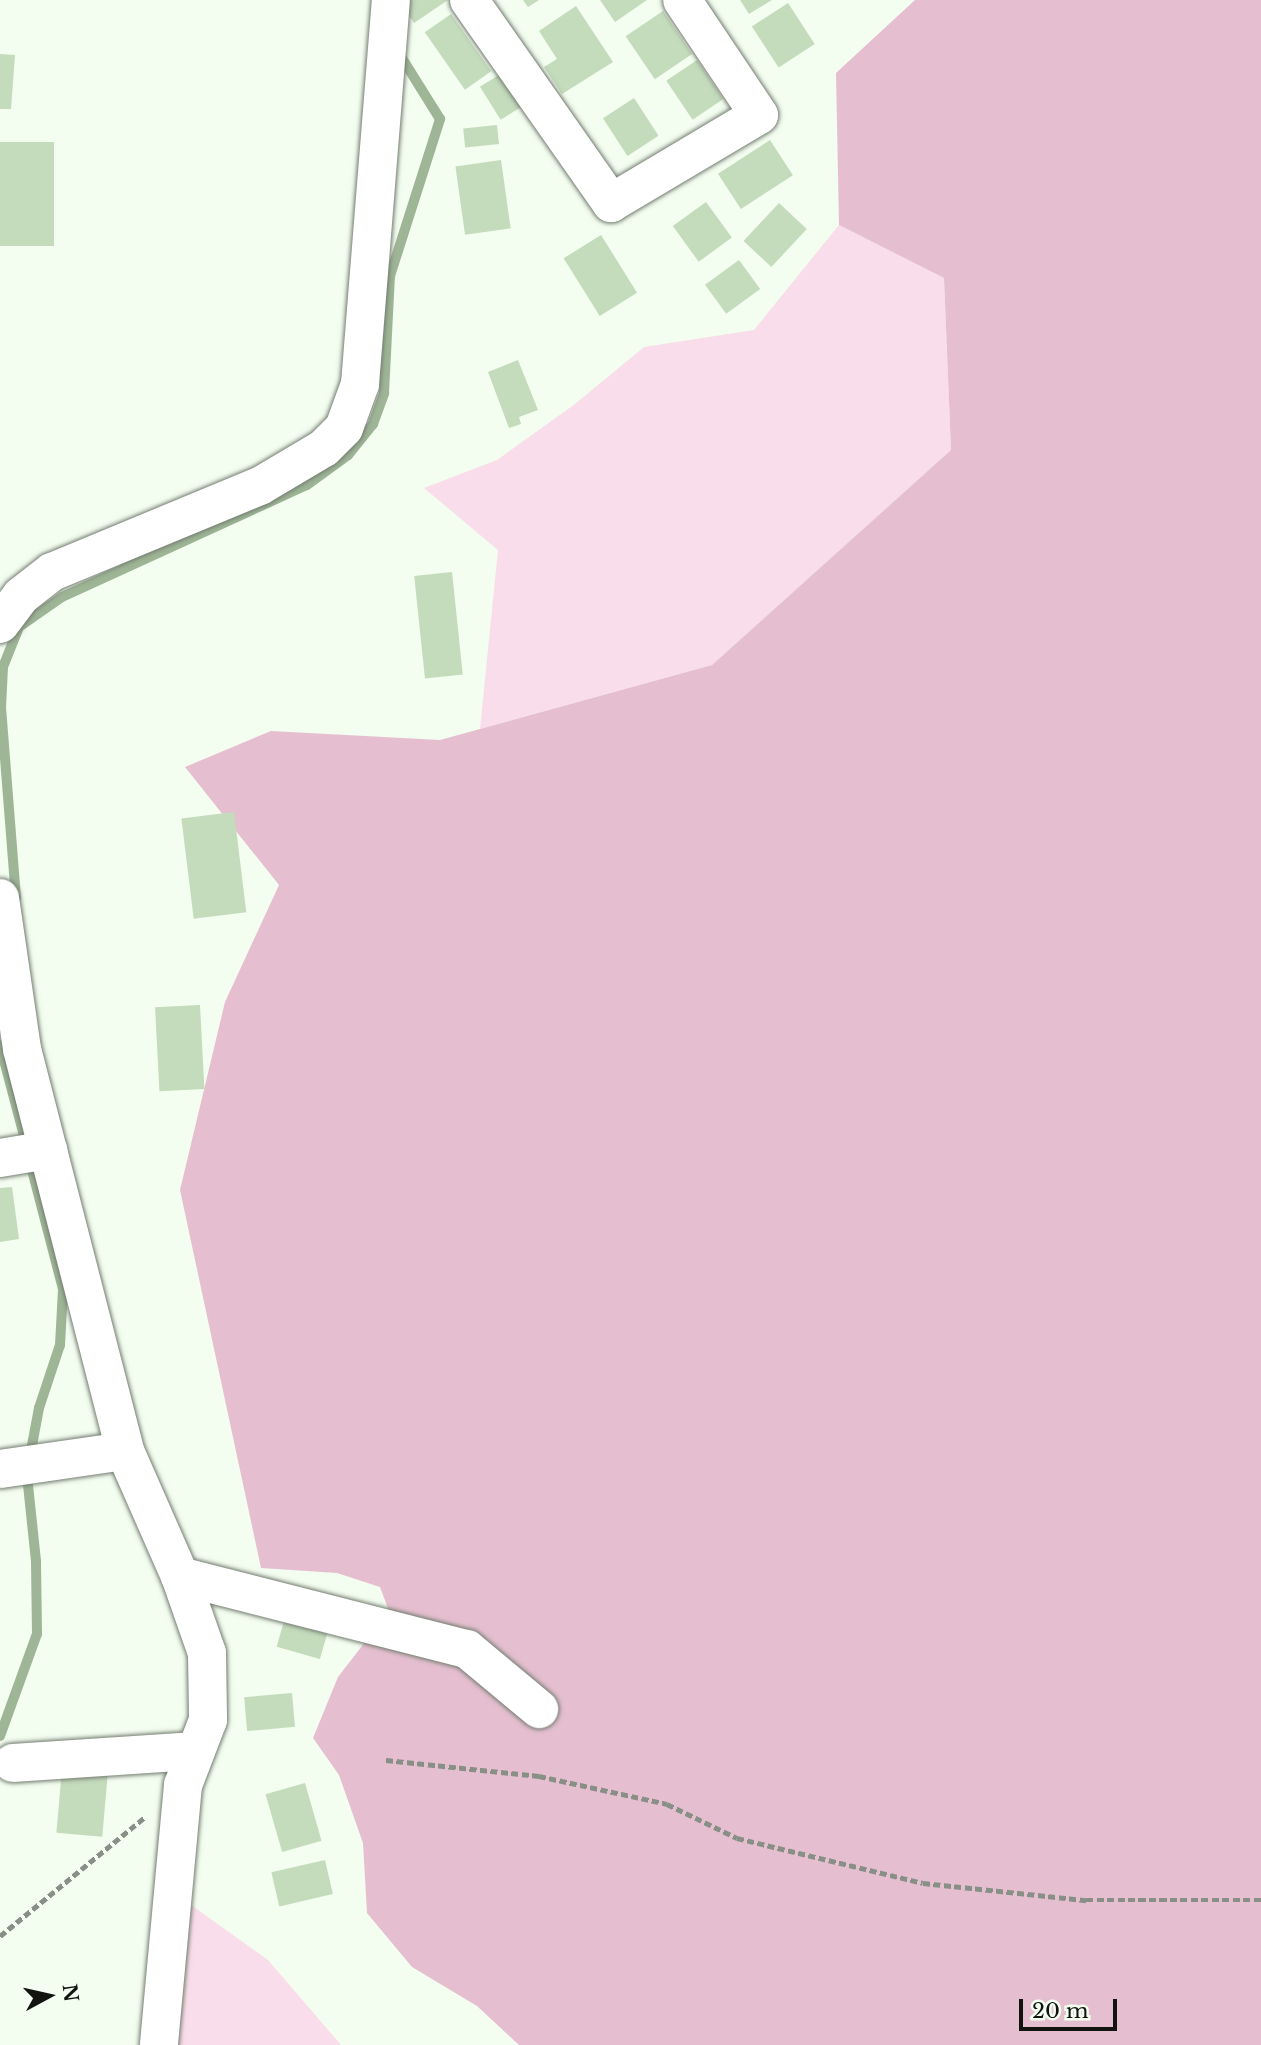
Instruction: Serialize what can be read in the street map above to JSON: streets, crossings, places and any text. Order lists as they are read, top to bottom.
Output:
{
  "scale_bar": "20 m",
  "north": "right"
}
